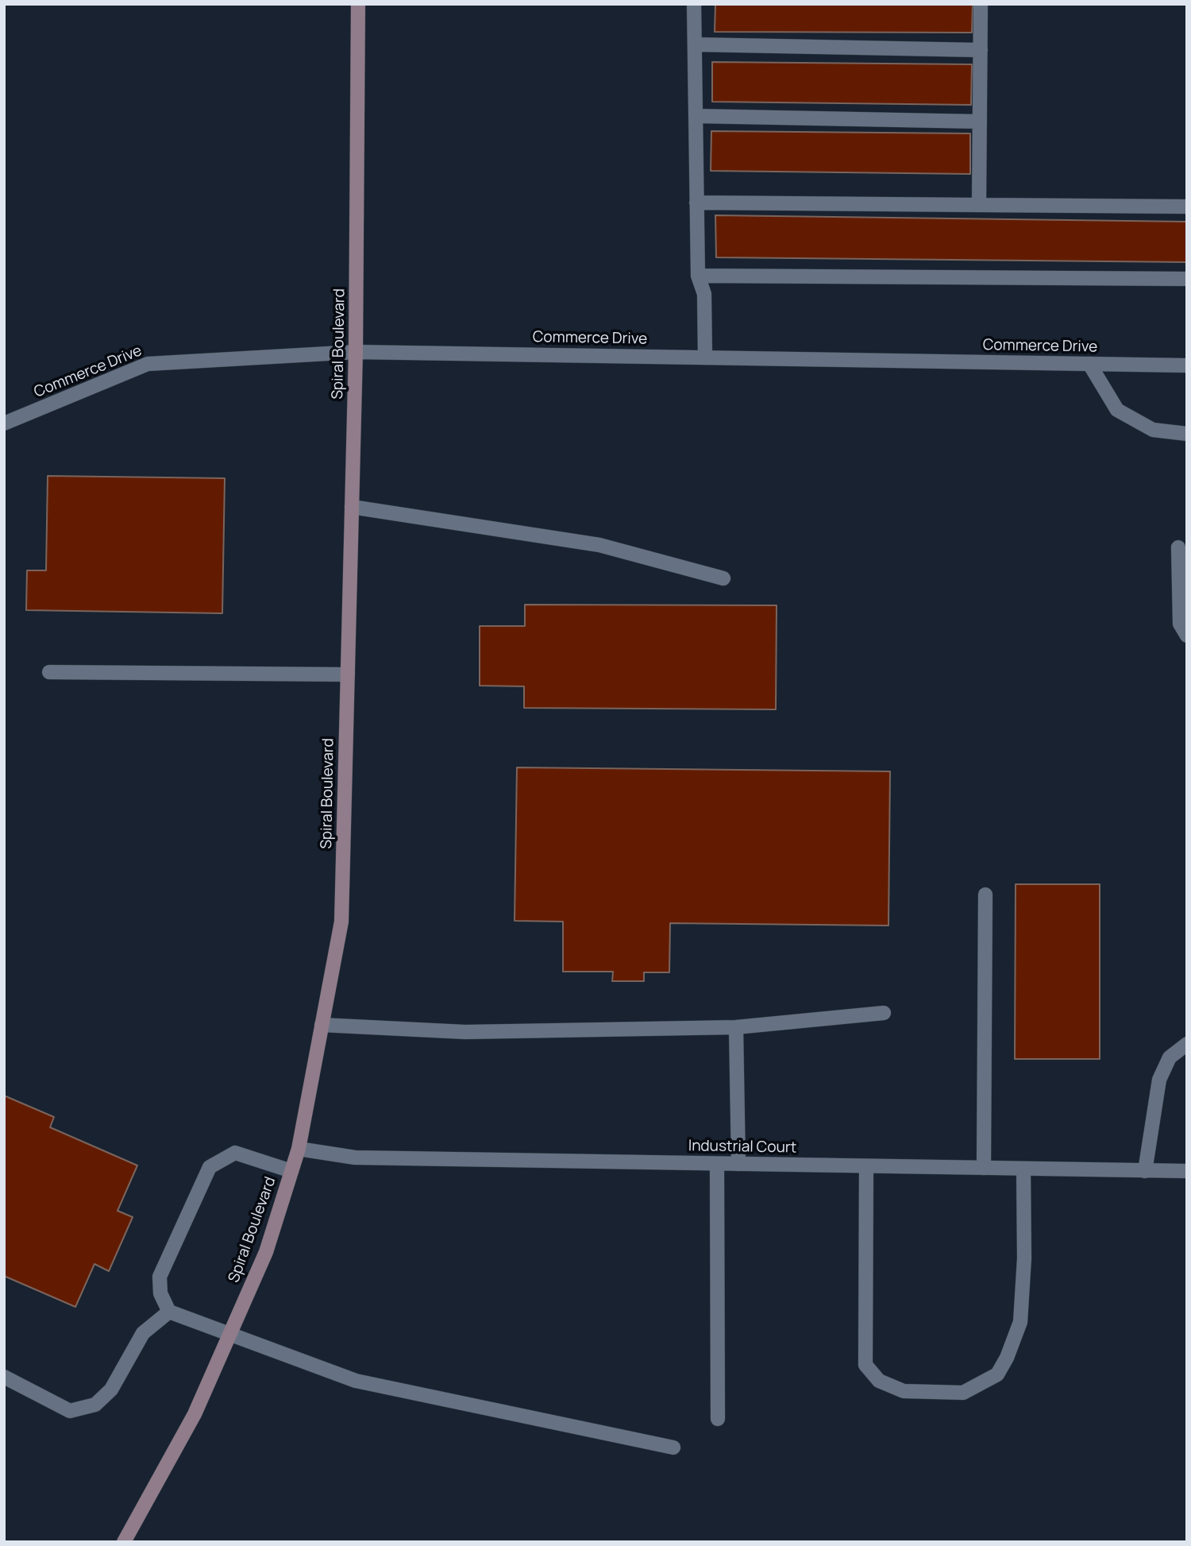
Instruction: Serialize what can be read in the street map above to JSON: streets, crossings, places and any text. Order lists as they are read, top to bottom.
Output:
{
  "streets": {
    "street": ["Commerce Drive", "Spiral Boulevard", "Industrial Court"]
  },
  "crossings": [
    ["Commerce Drive", "Spiral Boulevard"],
    ["Spiral Boulevard", "Industrial Court"]
  ]
}
